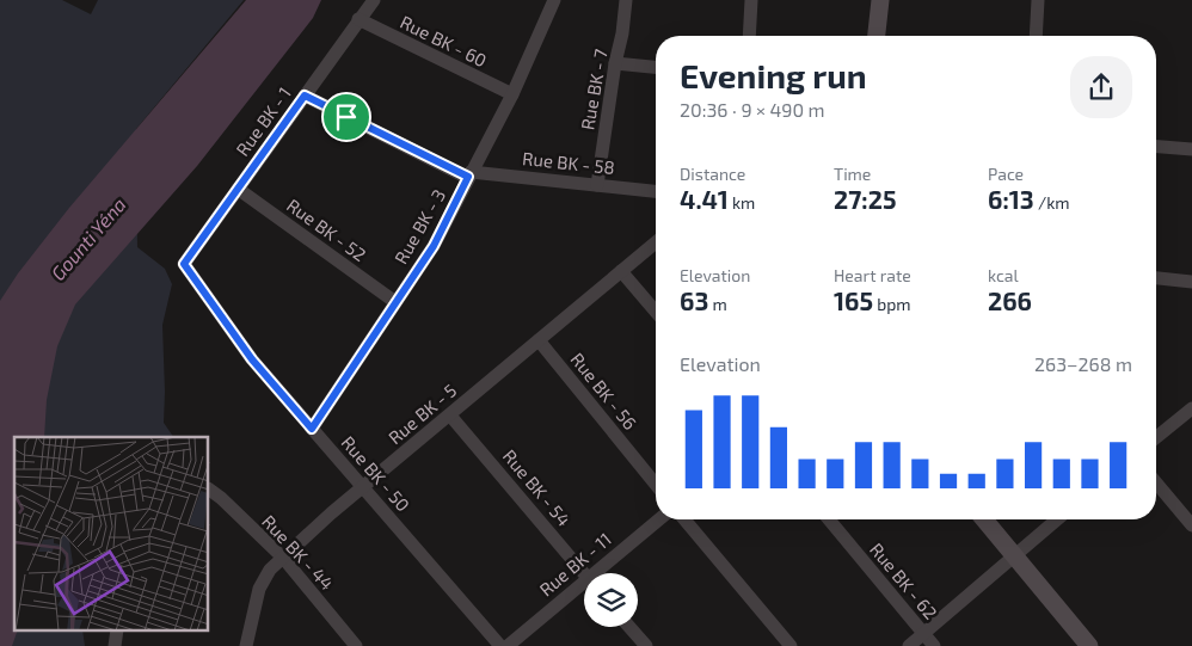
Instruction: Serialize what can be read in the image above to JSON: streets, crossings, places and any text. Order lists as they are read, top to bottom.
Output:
{
  "streets": {
    "street": [
      "Rue BK - 60",
      "Rue BK - 7",
      "Rue BK - 1",
      "Rue BK - 58",
      "Rue BK - 3",
      "Rue BK - 52",
      "Rue BK - 56",
      "Rue BK - 5",
      "Rue BK - 50",
      "Rue BK - 54",
      "Rue BK - 44",
      "Rue BK - 11",
      "Rue BK - 62"
    ]
  },
  "crossings": [
    ["Rue BK - 60", "Rue BK - 1"],
    ["Rue BK - 60", "Rue BK - 3"],
    ["Rue BK - 7", "Rue BK - 58"],
    ["Rue BK - 1", "Rue BK - 58"],
    ["Rue BK - 1", "Rue BK - 52"],
    ["Rue BK - 1", "Rue BK - 50"],
    ["Rue BK - 58", "Rue BK - 3"],
    ["Rue BK - 3", "Rue BK - 52"],
    ["Rue BK - 3", "Rue BK - 50"],
    ["Rue BK - 56", "Rue BK - 5"],
    ["Rue BK - 5", "Rue BK - 50"],
    ["Rue BK - 5", "Rue BK - 54"],
    ["Rue BK - 5", "Rue BK - 44"]
  ],
  "water": ["Gounti Yéna"],
  "page": {
    "heading": ["Evening run", "20:36 · 9 × 490 m"],
    "stats": [
      ["Distance", "4.41 km"],
      ["Time", "27:25"],
      ["Pace", "6:13 /km"],
      ["Elevation", "63 m"],
      ["Heart rate", "165 bpm"],
      ["kcal", "266"]
    ],
    "chart": ["Elevation", "263–268 m"]
  }
}
